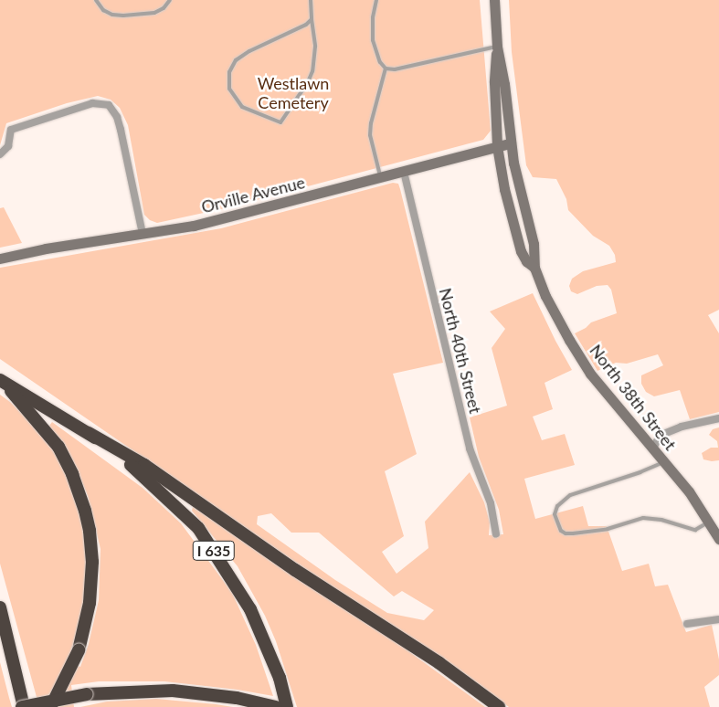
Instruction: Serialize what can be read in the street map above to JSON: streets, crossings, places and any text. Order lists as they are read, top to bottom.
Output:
{
  "streets": {
    "highway": ["I 635"],
    "main road": ["Orville Avenue", "North 38th Street"],
    "street": ["North 40th Street"]
  },
  "crossings": [
    ["Orville Avenue", "North 40th Street"],
    ["Orville Avenue", "North 38th Street"]
  ],
  "parks": ["Westlawn Cemetery"]
}
